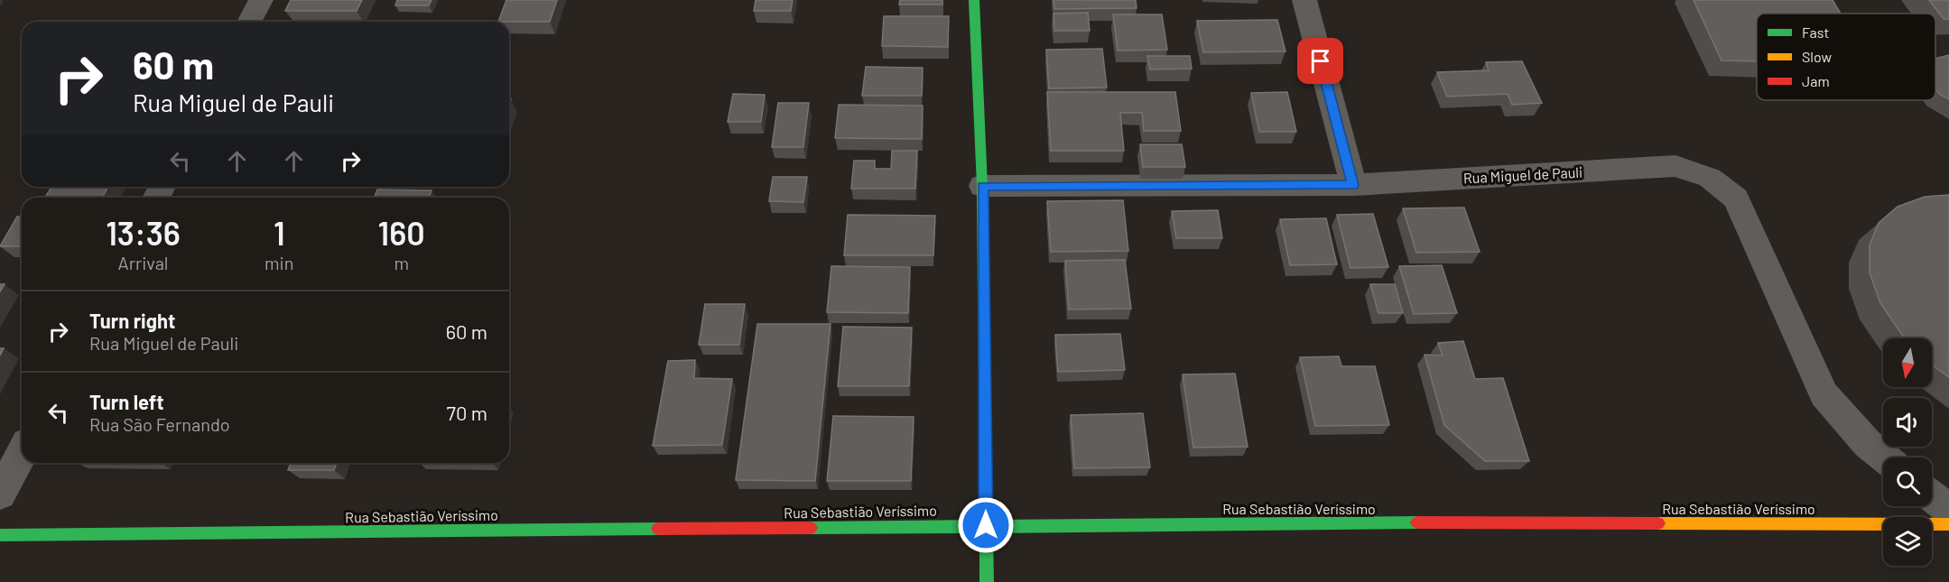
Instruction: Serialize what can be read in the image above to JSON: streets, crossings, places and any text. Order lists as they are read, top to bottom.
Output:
{
  "streets": {
    "street": ["Rua Miguel de Pauli", "Rua Sebastião Veríssimo"]
  },
  "legend": ["Fast", "Slow", "Jam"],
  "north": "bottom",
  "page": {
    "turn": ["60 m", "Rua Miguel de Pauli"],
    "eta": [
      "13:36",
      "Arrival",
      "1",
      "min",
      "160",
      "m"
    ],
    "list": [
      {
        "name": "Turn right",
        "note": "Rua Miguel de Pauli",
        "value": "60 m"
      },
      {
        "name": "Turn left",
        "note": "Rua São Fernando",
        "value": "70 m"
      }
    ]
  }
}
